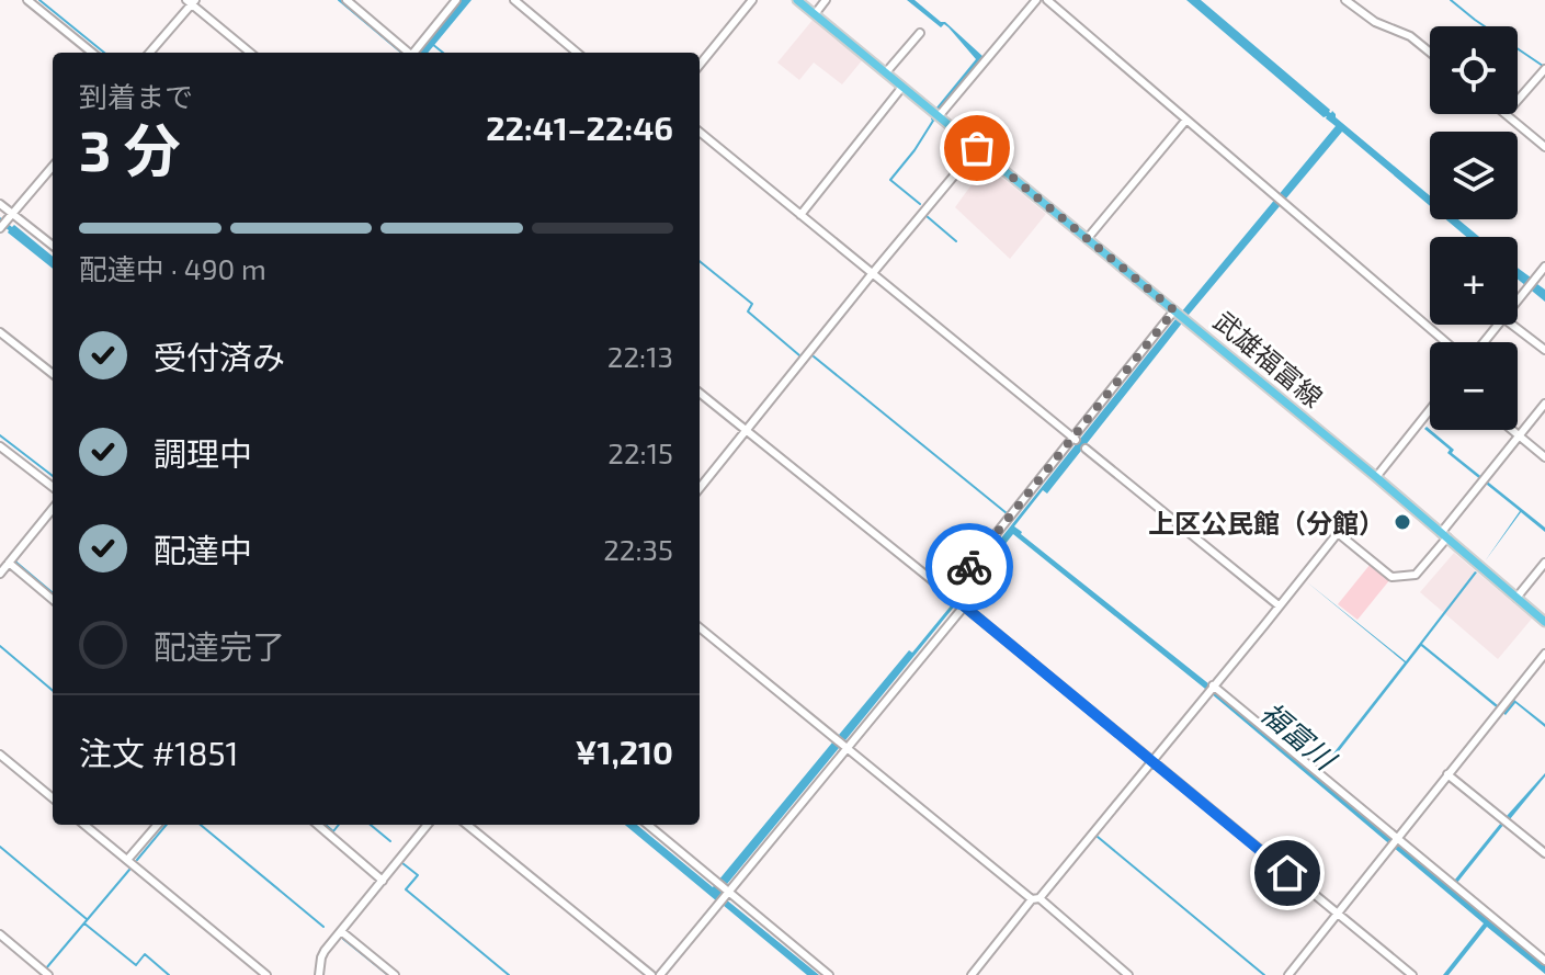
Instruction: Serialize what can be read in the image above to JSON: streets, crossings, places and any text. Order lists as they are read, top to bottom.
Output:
{
  "streets": {
    "main road": ["武雄福富線"]
  },
  "water": ["福富川"],
  "places": ["上区公民館（分館）"],
  "page": {
    "map_buttons": ["+", "−"],
    "heading": ["3 分", "到着まで", "22:41–22:46"],
    "panel": ["注文 #1851", "¥1,210"],
    "bar": "配達中 · 490 m",
    "list": [
      ["受付済み", "22:13"],
      ["調理中", "22:15"],
      ["配達中", "22:35"],
      "配達完了"
    ]
  }
}
